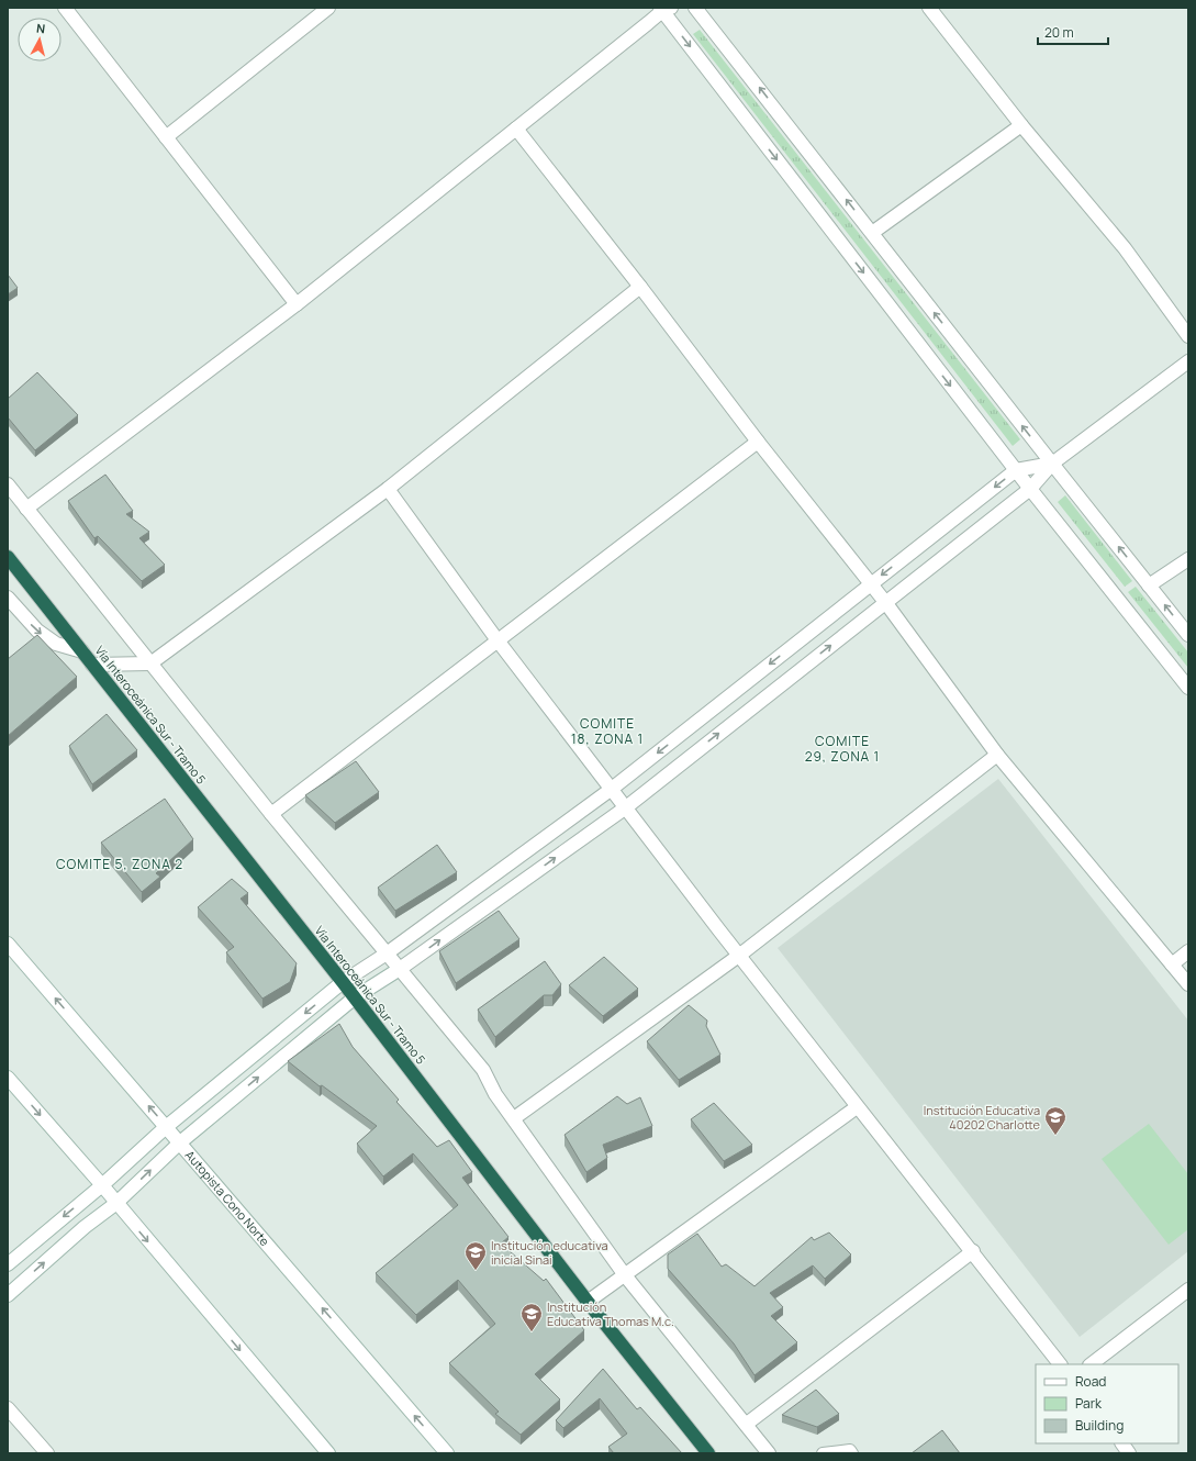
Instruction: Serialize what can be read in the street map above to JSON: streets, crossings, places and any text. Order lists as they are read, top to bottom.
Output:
{
  "streets": {
    "highway": ["Vía Interoceánica Sur - Tramo 5"],
    "street": ["Autopista Cono Norte"]
  },
  "districts": ["COMITE 18, ZONA 1", "COMITE 29, ZONA 1", "COMITE 5, ZONA 2"],
  "places": {
    "school or university": ["Institución Educativa 40202 Charlotte", "Institución educativa inicial Sinai", "Institución Educativa Thomas M.c."]
  },
  "legend": ["Road", "Park", "Building"],
  "scale_bar": "20 m",
  "north": "top"
}
